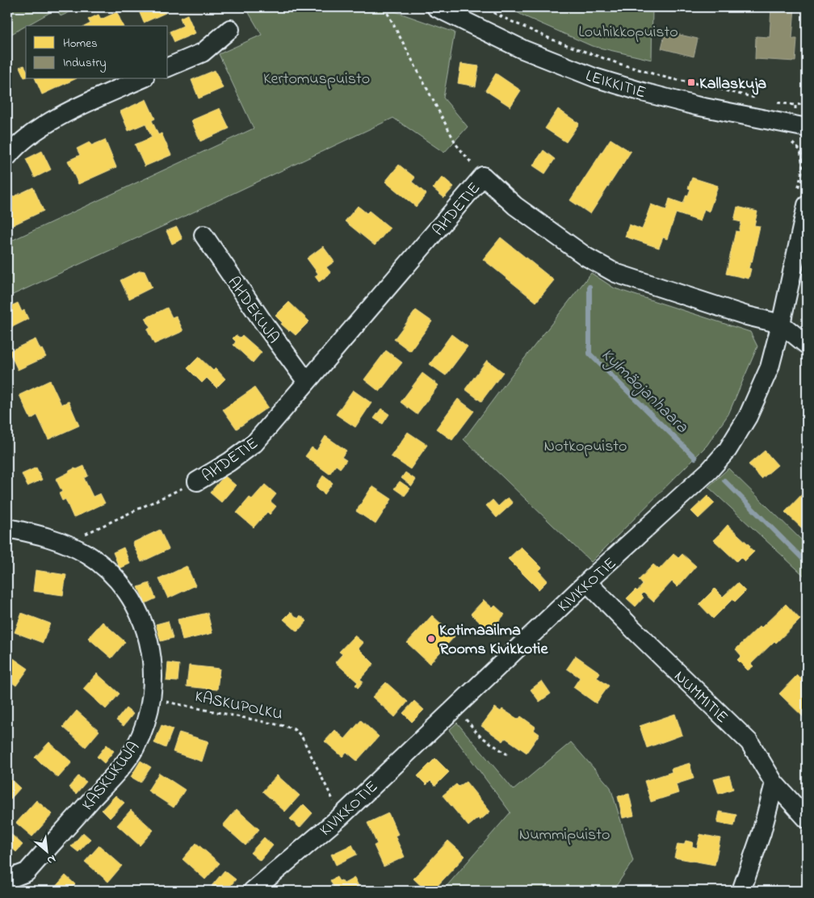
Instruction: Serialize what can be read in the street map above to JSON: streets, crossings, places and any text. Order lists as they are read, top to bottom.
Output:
{
  "streets": {
    "street": [
      "LEIKKITIE",
      "AHDETIE",
      "AHDEKUJA",
      "KIVIKKOTIE",
      "NUMMITIE",
      "KASKUKUJA"
    ],
    "path": ["KASKUPOLKU"]
  },
  "crossings": [
    ["AHDETIE", "AHDEKUJA"],
    ["AHDETIE", "KIVIKKOTIE"],
    ["KIVIKKOTIE", "NUMMITIE"],
    ["KIVIKKOTIE", "KASKUPOLKU"],
    ["KASKUPOLKU", "KASKUKUJA"]
  ],
  "water": ["Kylmäojanhaara"],
  "parks": [
    "Louhikkopuisto",
    "Kertomuspuisto",
    "Notkopuisto",
    "Nummipuisto"
  ],
  "places": {
    "transit": ["Kallaskuja"],
    "other": ["Kotimaailma Rooms Kivikkotie"]
  },
  "legend": ["Homes", "Industry"],
  "north": "bottom right"
}
